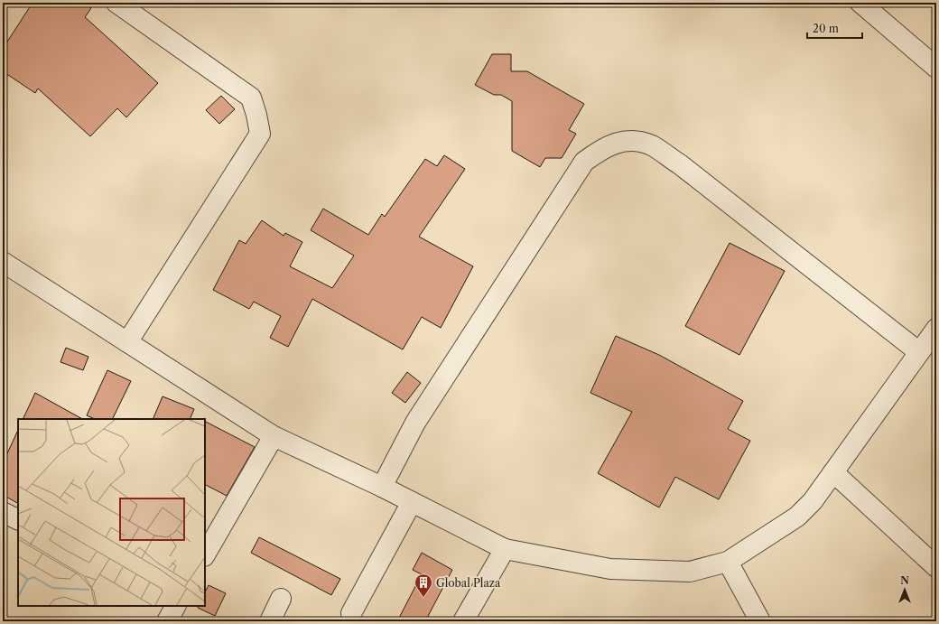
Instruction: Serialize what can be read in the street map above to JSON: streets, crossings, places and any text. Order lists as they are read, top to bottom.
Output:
{
  "places": {
    "building": ["Global Plaza"]
  },
  "scale_bar": "20 m",
  "north": "top"
}
